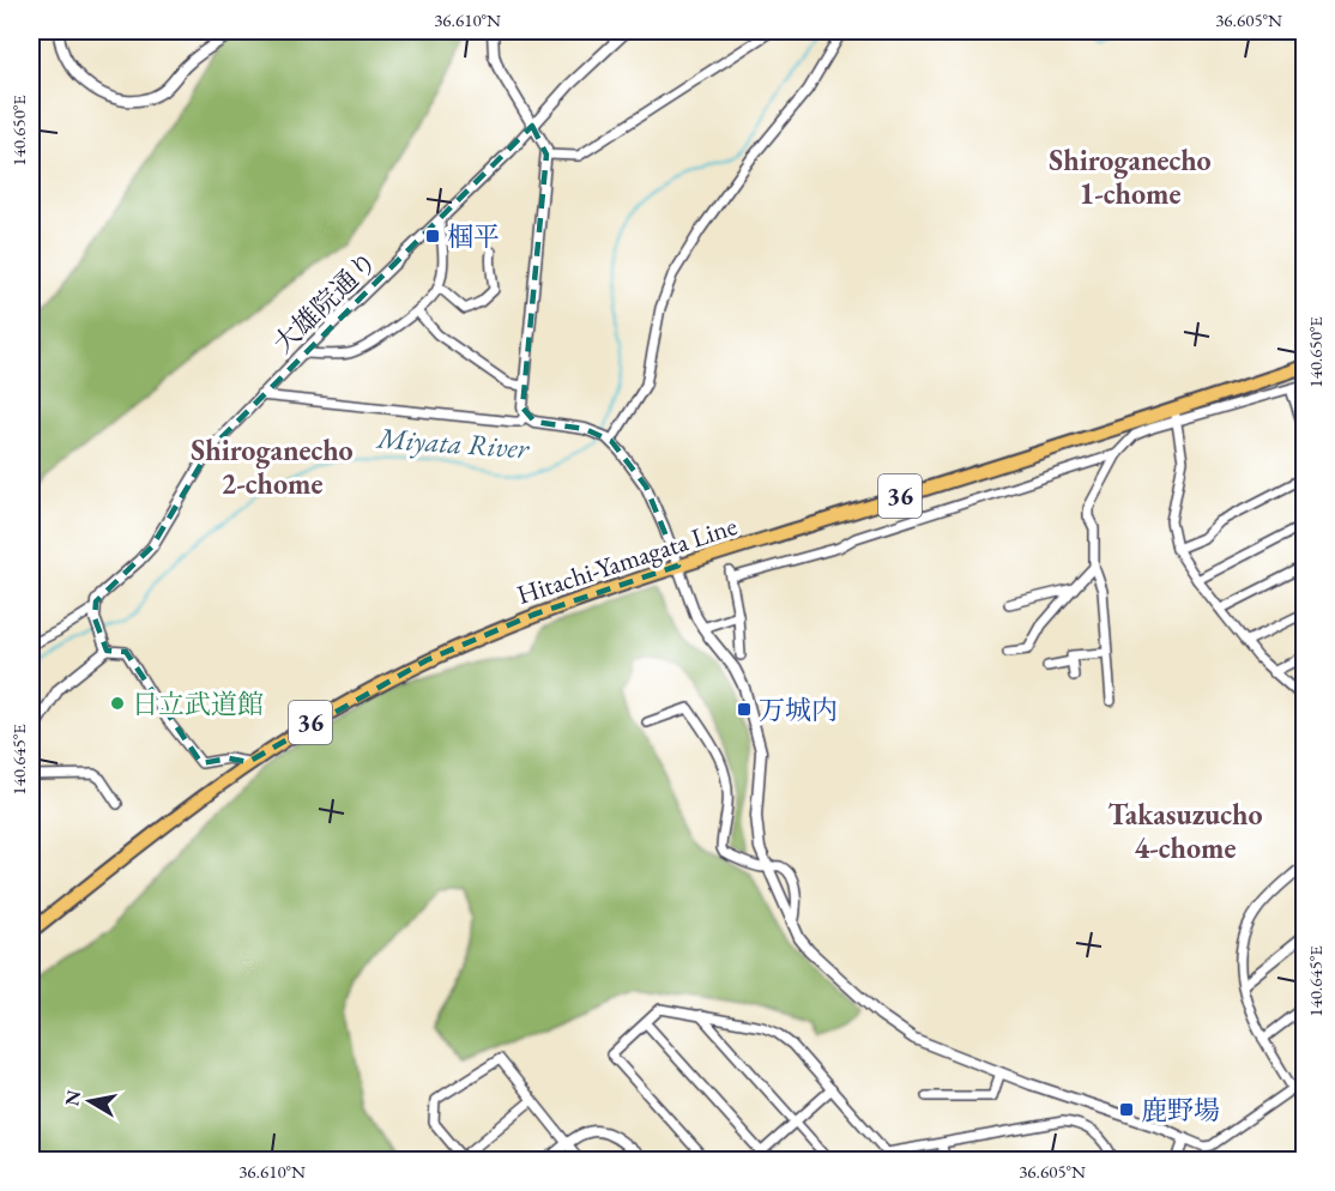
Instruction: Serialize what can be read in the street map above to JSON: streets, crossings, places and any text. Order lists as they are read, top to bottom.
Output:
{
  "streets": {
    "main road": ["36", "Hitachi-Yamagata Line"],
    "street": ["大雄院通り"]
  },
  "districts": ["Shiroganecho 1-chome", "Shiroganecho 2-chome", "Takasuzucho 4-chome"],
  "water": ["Miyata River"],
  "places": {
    "transit": ["椢平", "万城内", "鹿野場"],
    "other": ["日立武道館"]
  },
  "north": "left",
  "coordinates": [
    "36.610°N",
    "36.605°N",
    "140.650°E",
    "140.645°E"
  ]
}
